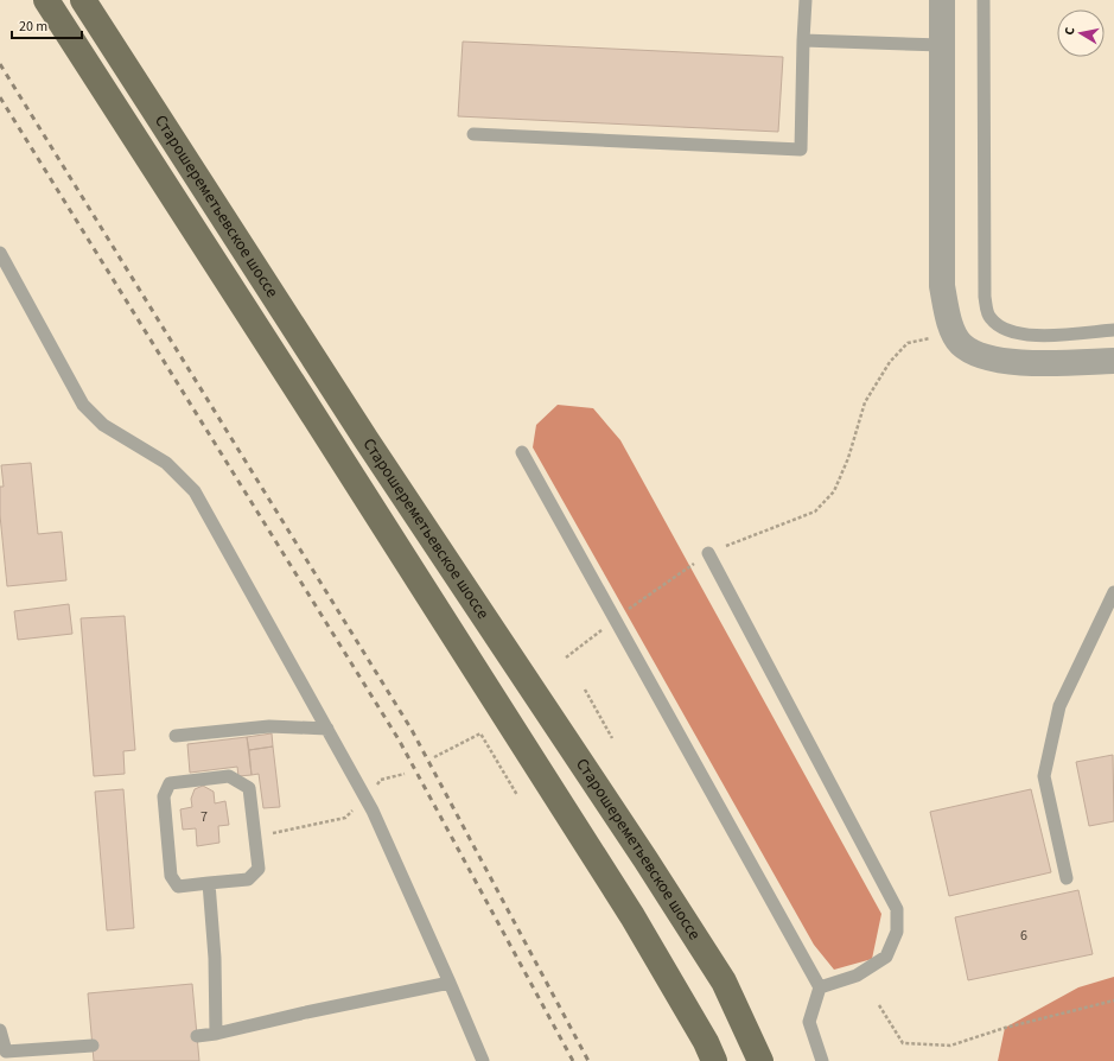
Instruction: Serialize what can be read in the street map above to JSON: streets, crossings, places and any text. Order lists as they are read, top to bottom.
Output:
{
  "streets": {
    "main road": ["Старошереметьевское шоссе"]
  },
  "house_numbers": ["7", "6"],
  "scale_bar": "20 m",
  "north": "left"
}
